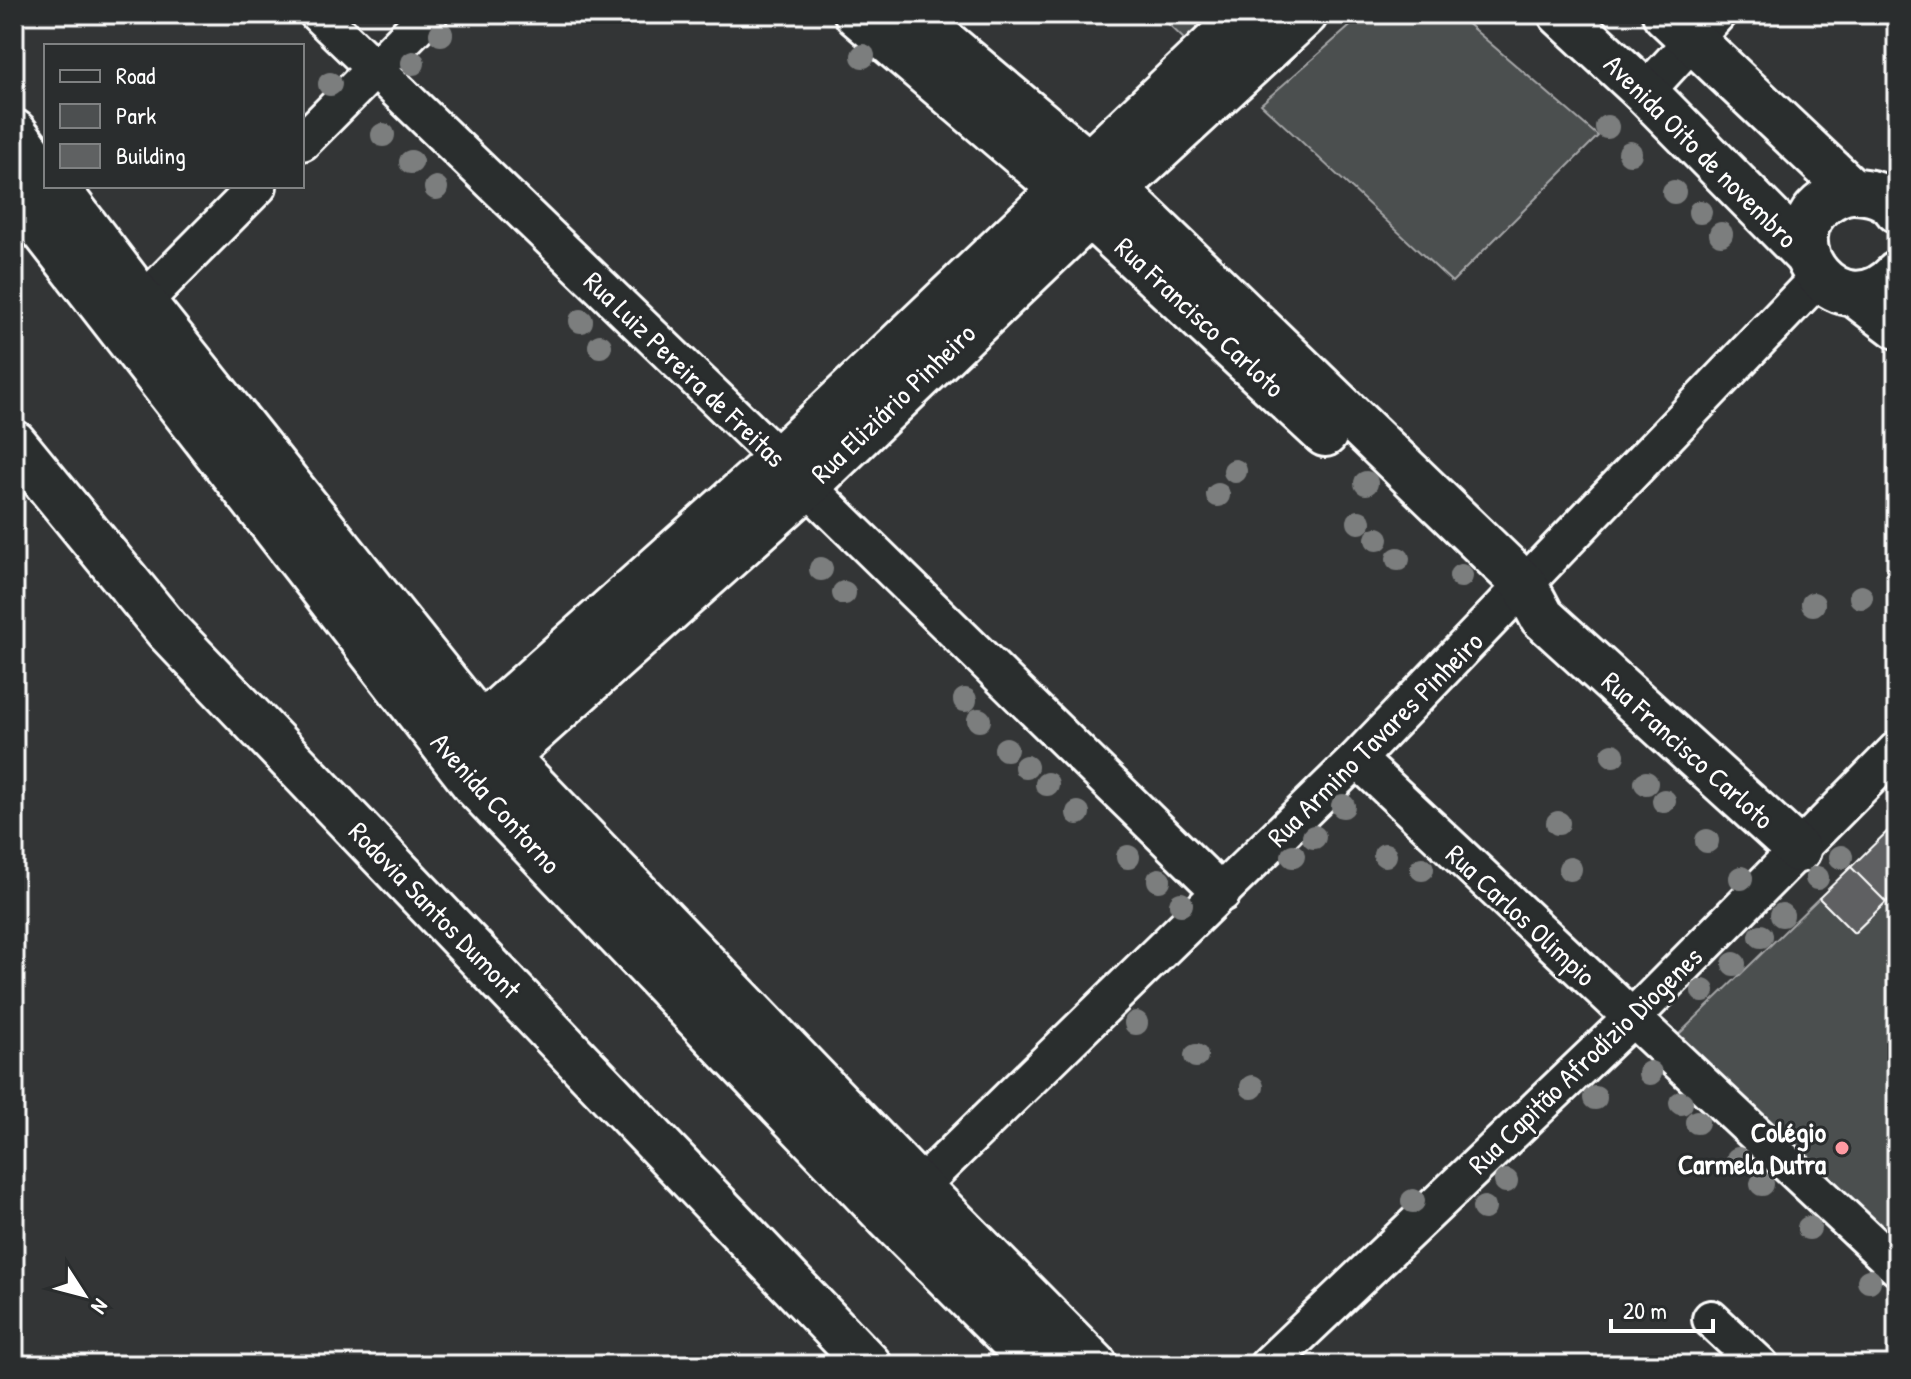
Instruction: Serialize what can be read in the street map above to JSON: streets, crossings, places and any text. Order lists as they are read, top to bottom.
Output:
{
  "streets": {
    "main road": [
      "Avenida Oito de novembro",
      "Rua Francisco Carloto",
      "Rua Eliziário Pinheiro",
      "Avenida Contorno",
      "Rodovia Santos Dumont"
    ],
    "street": [
      "Rua Luiz Pereira de Freitas",
      "Rua Armino Tavares Pinheiro",
      "Rua Carlos Olimpio",
      "Rua Capitão Afrodízio Diogenes"
    ]
  },
  "crossings": [
    ["Avenida Oito de novembro", "Rua Armino Tavares Pinheiro"],
    ["Rua Francisco Carloto", "Rua Eliziário Pinheiro"],
    ["Rua Francisco Carloto", "Rua Armino Tavares Pinheiro"],
    ["Rua Francisco Carloto", "Rua Capitão Afrodízio Diogenes"],
    ["Rua Luiz Pereira de Freitas", "Rua Eliziário Pinheiro"],
    ["Rua Luiz Pereira de Freitas", "Rua Armino Tavares Pinheiro"],
    ["Rua Eliziário Pinheiro", "Avenida Contorno"],
    ["Rua Armino Tavares Pinheiro", "Avenida Contorno"],
    ["Rua Armino Tavares Pinheiro", "Rua Carlos Olimpio"],
    ["Rua Carlos Olimpio", "Rua Capitão Afrodízio Diogenes"]
  ],
  "places": ["Colégio Carmela Dutra"],
  "legend": ["Road", "Park", "Building"],
  "scale_bar": "20 m",
  "north": "bottom right"
}
